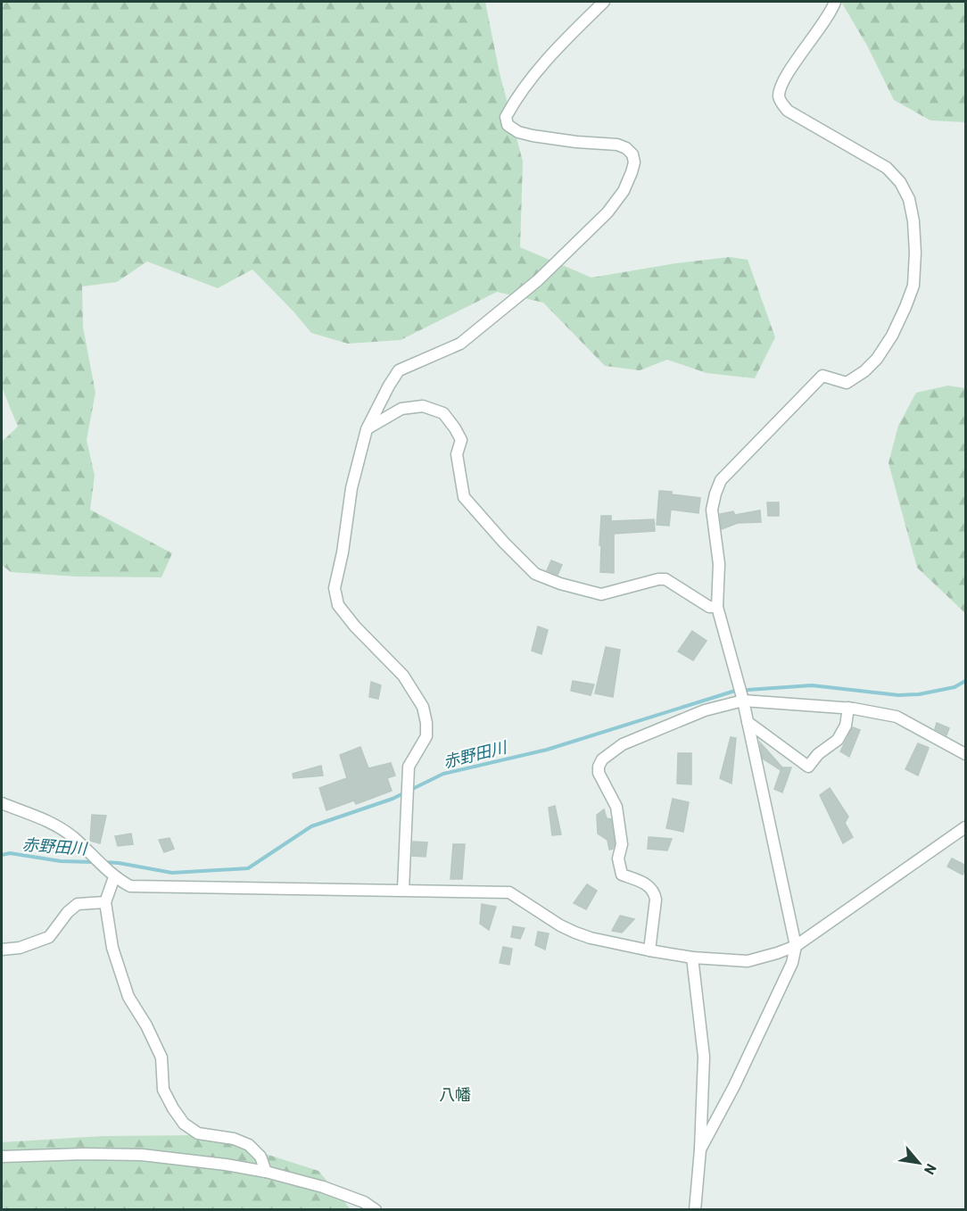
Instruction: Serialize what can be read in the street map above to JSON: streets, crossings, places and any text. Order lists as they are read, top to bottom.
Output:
{
  "districts": ["八幡"],
  "water": ["赤野田川"],
  "north": "bottom right"
}
